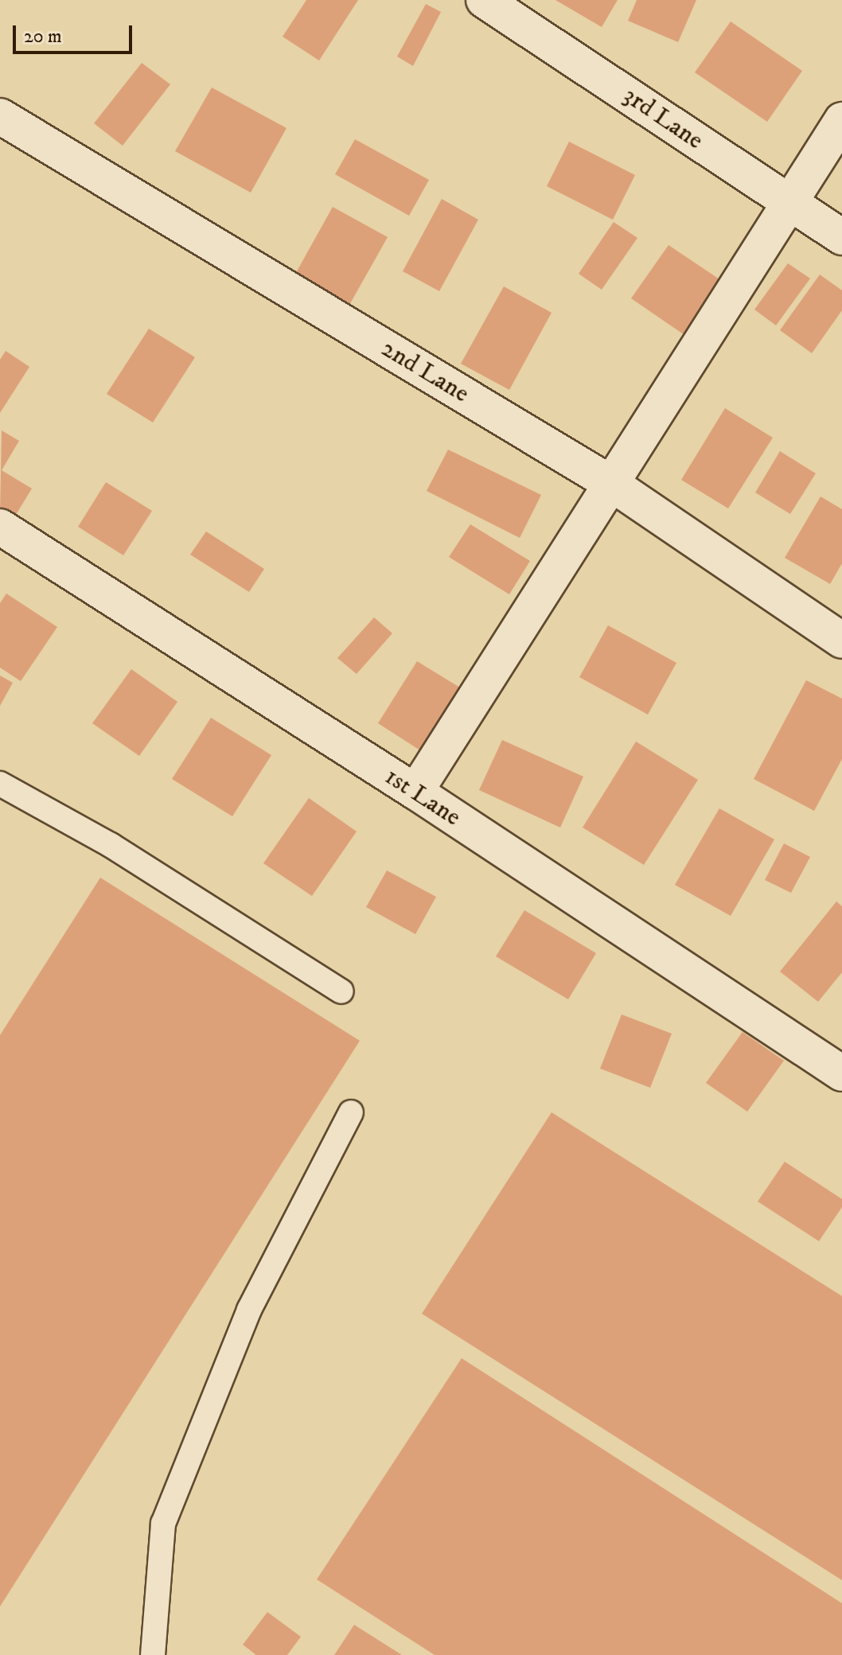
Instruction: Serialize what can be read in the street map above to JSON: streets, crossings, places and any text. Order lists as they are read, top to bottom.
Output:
{
  "streets": {
    "street": ["3rd Lane", "2nd Lane", "1st Lane"]
  },
  "scale_bar": "20 m"
}
